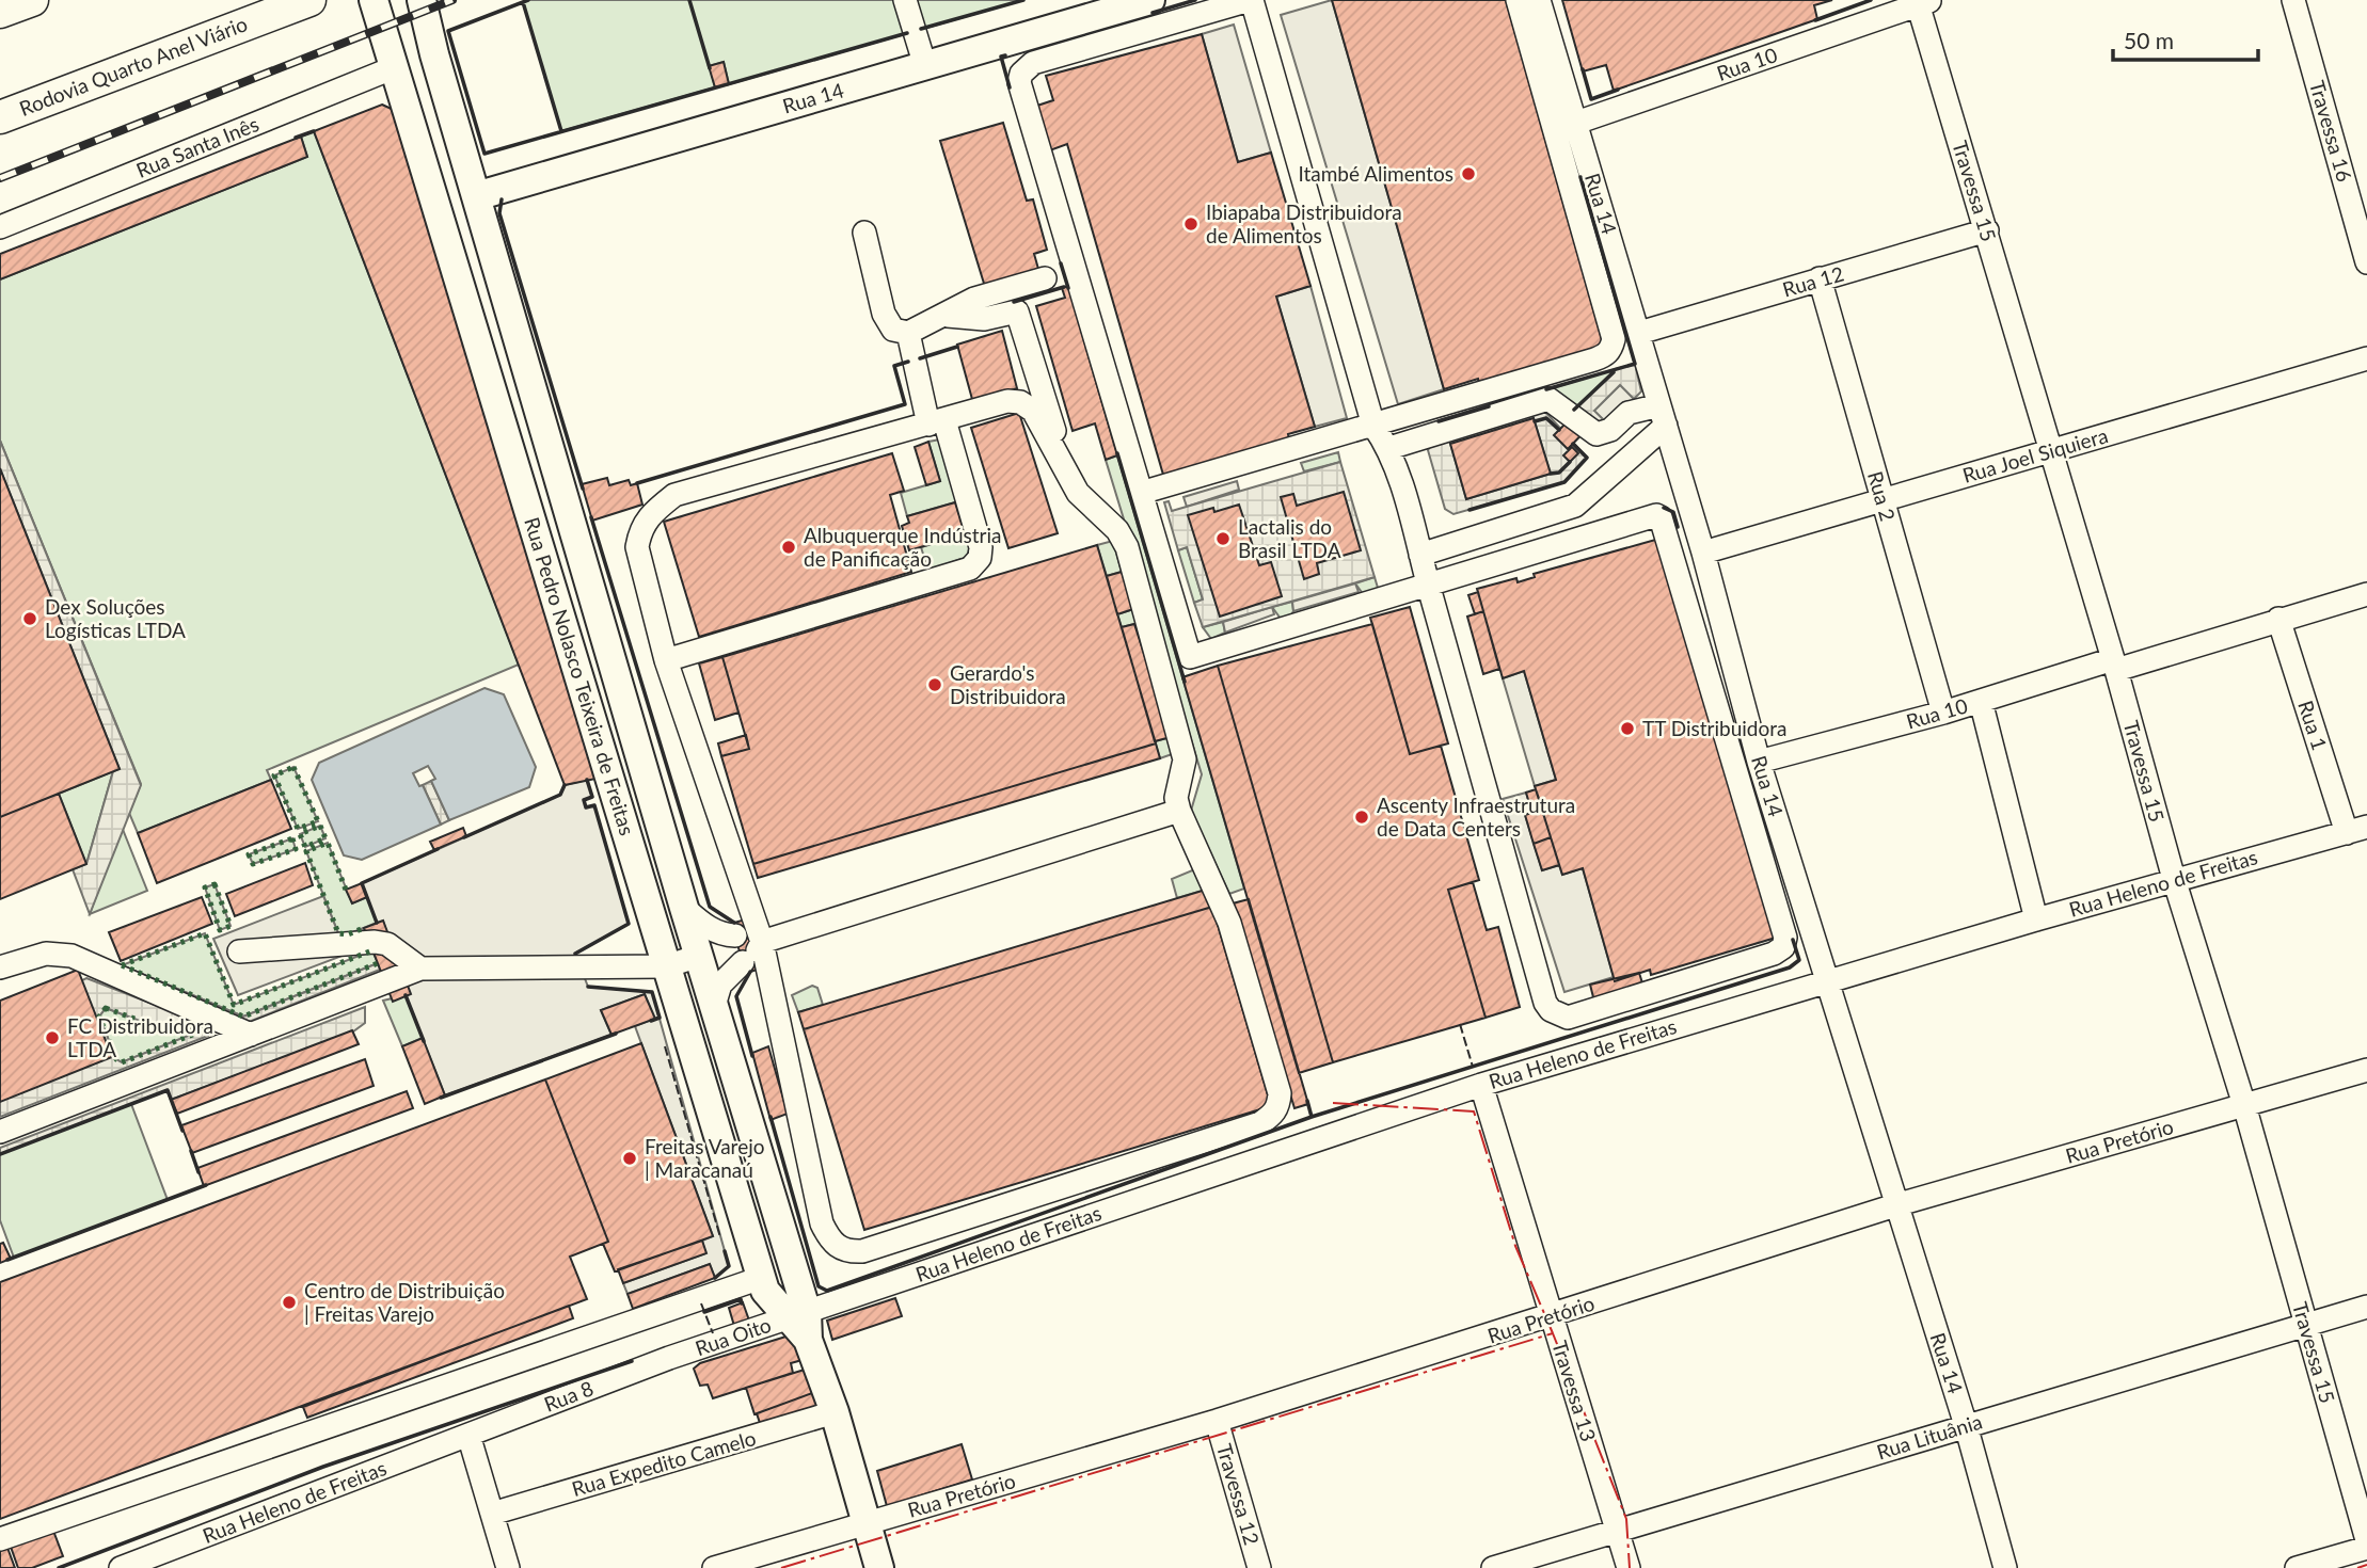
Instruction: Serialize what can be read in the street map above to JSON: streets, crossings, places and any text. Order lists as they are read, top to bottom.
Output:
{
  "streets": {
    "highway": ["Rodovia Quarto Anel Viário"],
    "main road": ["Rua 14", "Rua Pedro Nolasco Teixeira de Freitas"],
    "street": [
      "Rua 10",
      "Travessa 16",
      "Rua Santa Inês",
      "Travessa 15",
      "Rua 12",
      "Rua Joel Siquiera",
      "Rua 2",
      "Rua 1",
      "Rua Heleno de Freitas",
      "Rua Pretório",
      "Rua Oito",
      "Travessa 13",
      "Rua 8",
      "Rua Lituânia",
      "Rua Expedito Camelo",
      "Travessa 12"
    ]
  },
  "crossings": [
    ["Rua 10", "Rua 14"],
    ["Rua 10", "Travessa 15"],
    ["Rua 10", "Rua 2"],
    ["Rua 10", "Rua 1"],
    ["Rua 14", "Rua 12"],
    ["Rua 14", "Rua Joel Siquiera"],
    ["Rua 14", "Rua Pedro Nolasco Teixeira de Freitas"],
    ["Rua 14", "Rua Heleno de Freitas"],
    ["Rua 14", "Rua Pretório"],
    ["Rua 14", "Rua Lituânia"],
    ["Rua Santa Inês", "Rua Pedro Nolasco Teixeira de Freitas"],
    ["Travessa 15", "Rua 12"],
    ["Travessa 15", "Rua Joel Siquiera"],
    ["Travessa 15", "Rua Heleno de Freitas"],
    ["Travessa 15", "Rua Pretório"],
    ["Travessa 15", "Rua Lituânia"],
    ["Rua 12", "Rua 2"],
    ["Rua Joel Siquiera", "Rua 2"],
    ["Rua Pedro Nolasco Teixeira de Freitas", "Rua Heleno de Freitas"],
    ["Rua Pedro Nolasco Teixeira de Freitas", "Rua Pretório"],
    ["Rua Pedro Nolasco Teixeira de Freitas", "Rua Oito"],
    ["Rua Pedro Nolasco Teixeira de Freitas", "Rua Expedito Camelo"],
    ["Rua 1", "Rua Heleno de Freitas"],
    ["Rua Heleno de Freitas", "Rua Oito"],
    ["Rua Heleno de Freitas", "Travessa 13"],
    ["Rua Heleno de Freitas", "Rua 8"],
    ["Rua Pretório", "Travessa 13"],
    ["Rua Pretório", "Travessa 12"],
    ["Rua Oito", "Rua 8"],
    ["Travessa 13", "Rua Lituânia"]
  ],
  "places": [
    "Itambé Alimentos",
    "Ibiapaba Distribuidora de Alimentos",
    "Lactalis do Brasil LTDA",
    "Albuquerque Indústria de Panificação",
    "Dex Soluções Logísticas LTDA",
    "Gerardo's Distribuidora",
    "TT Distribuidora",
    "Ascenty Infraestrutura de Data Centers",
    "FC Distribuidora LTDA",
    "Freitas Varejo | Maracanaú",
    "Centro de Distribuição | Freitas Varejo"
  ],
  "scale_bar": "50 m"
}
